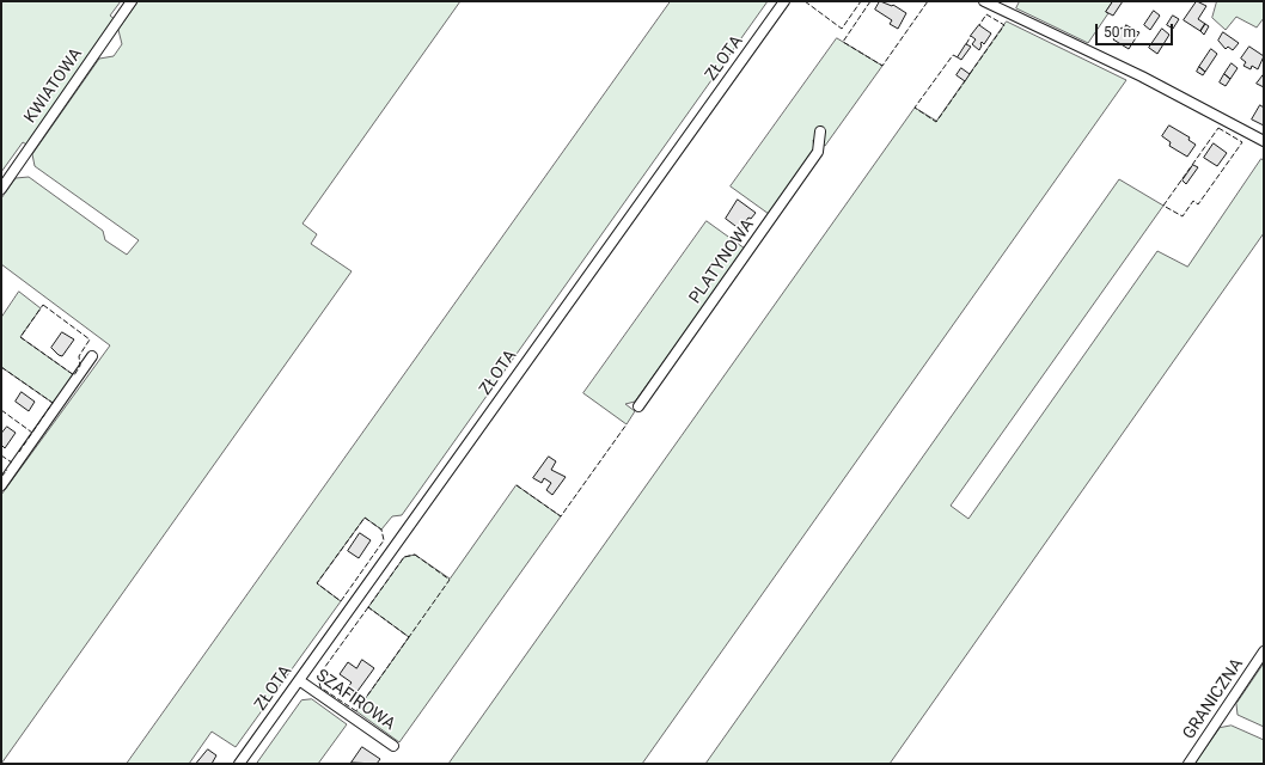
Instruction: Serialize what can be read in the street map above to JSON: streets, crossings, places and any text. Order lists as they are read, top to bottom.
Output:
{
  "streets": {
    "street": [
      "ZŁOTA",
      "KWIATOWA",
      "PLATYNOWA",
      "GRANICZNA",
      "SZAFIROWA"
    ]
  },
  "crossings": [
    ["ZŁOTA", "SZAFIROWA"]
  ],
  "scale_bar": "50 m"
}
